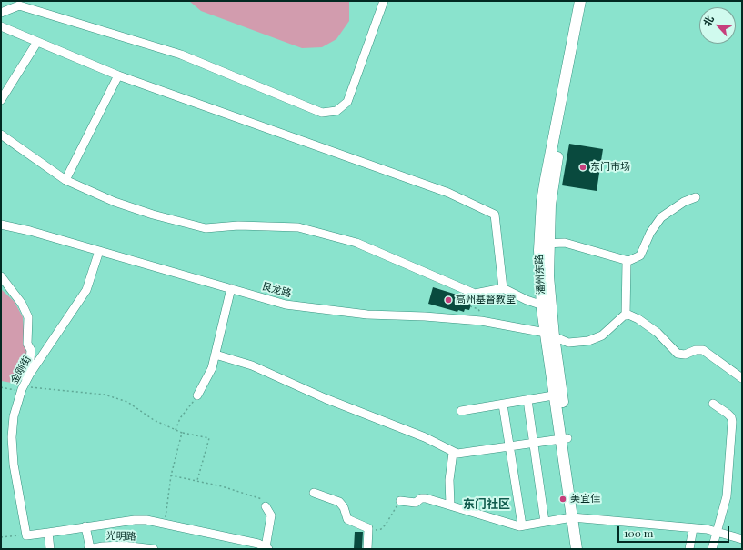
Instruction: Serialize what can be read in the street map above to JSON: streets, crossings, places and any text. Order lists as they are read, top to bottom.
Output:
{
  "streets": {
    "main road": ["潘州东路"],
    "street": ["艮龙路", "金刚街", "光明路"]
  },
  "crossings": [
    ["潘州东路", "艮龙路"],
    ["艮龙路", "金刚街"]
  ],
  "districts": ["东门社区"],
  "places": ["东门市场", "高州基督教堂", "美宜佳"],
  "scale_bar": "100 m",
  "north": "top left"
}
